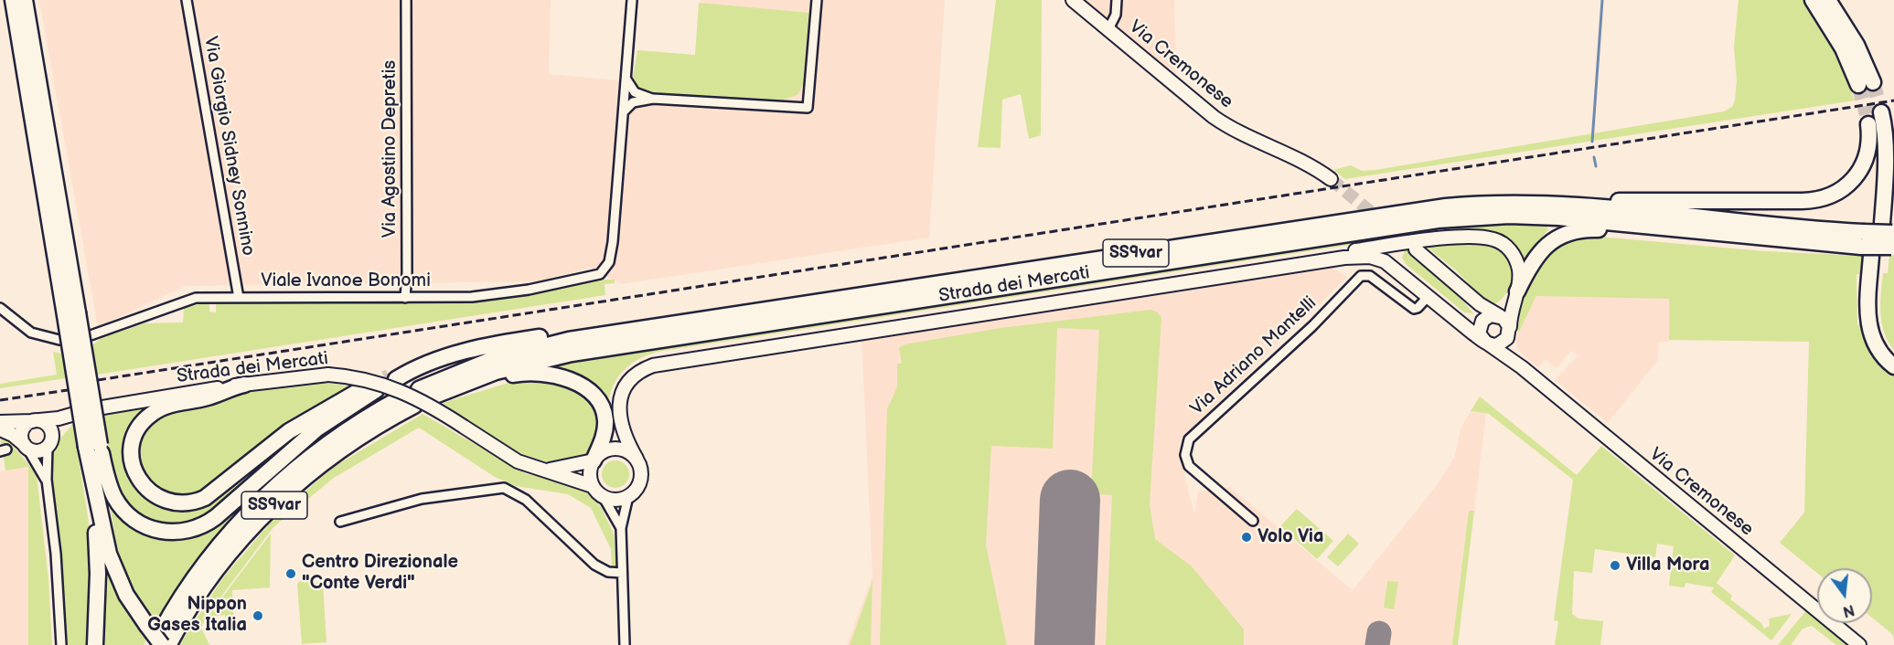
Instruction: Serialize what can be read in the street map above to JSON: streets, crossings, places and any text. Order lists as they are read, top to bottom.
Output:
{
  "streets": {
    "highway": ["SS9var"],
    "street": [
      "Via Cremonese",
      "Via Giorgio Sidney Sonnino",
      "Via Agostino Depretis",
      "Viale Ivanoe Bonomi",
      "Strada dei Mercati",
      "Via Adriano Mantelli"
    ]
  },
  "crossings": [
    ["Via Cremonese", "Strada dei Mercati"],
    ["Via Giorgio Sidney Sonnino", "Viale Ivanoe Bonomi"],
    ["Via Agostino Depretis", "Viale Ivanoe Bonomi"],
    ["SS9var", "Strada dei Mercati"],
    ["Strada dei Mercati", "Via Adriano Mantelli"]
  ],
  "places": [
    "Volo Via",
    "Villa Mora",
    "Centro Direzionale \"Conte Verdi\"",
    "Nippon Gases Italia"
  ],
  "north": "bottom"
}
